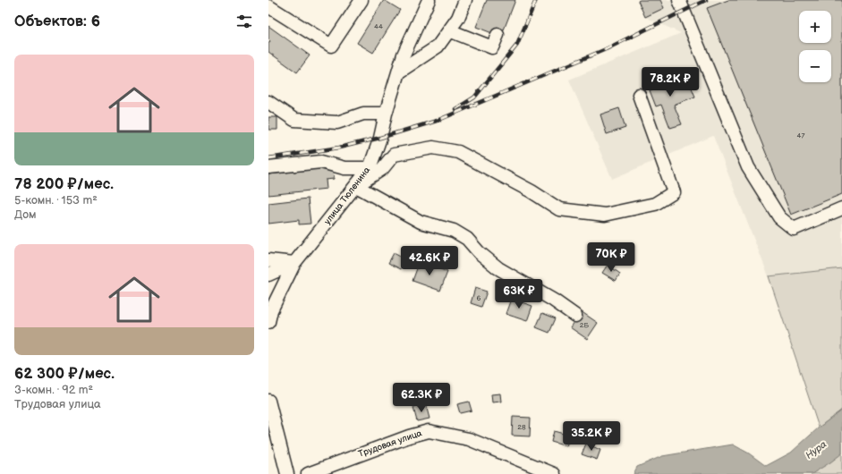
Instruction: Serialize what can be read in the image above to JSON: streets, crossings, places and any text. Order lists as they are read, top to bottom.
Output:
{
  "streets": {
    "street": ["улица Тюленина", "Трудовая улица"]
  },
  "water": ["Нура"],
  "house_numbers": [
    "44",
    "47",
    "6",
    "2Б",
    "28"
  ],
  "page": {
    "heading": "Объектов: 6",
    "map_buttons": ["+", "−"],
    "list": [
      {
        "name": "78 200 ₽/мес.",
        "note": "5-комн. · 153 m² · Дом"
      },
      {
        "name": "62 300 ₽/мес.",
        "note": "3-комн. · 92 m² · Трудовая улица"
      }
    ],
    "price": [
      "78.2K ₽",
      "70K ₽",
      "42.6K ₽",
      "63K ₽",
      "62.3K ₽",
      "35.2K ₽"
    ]
  }
}
